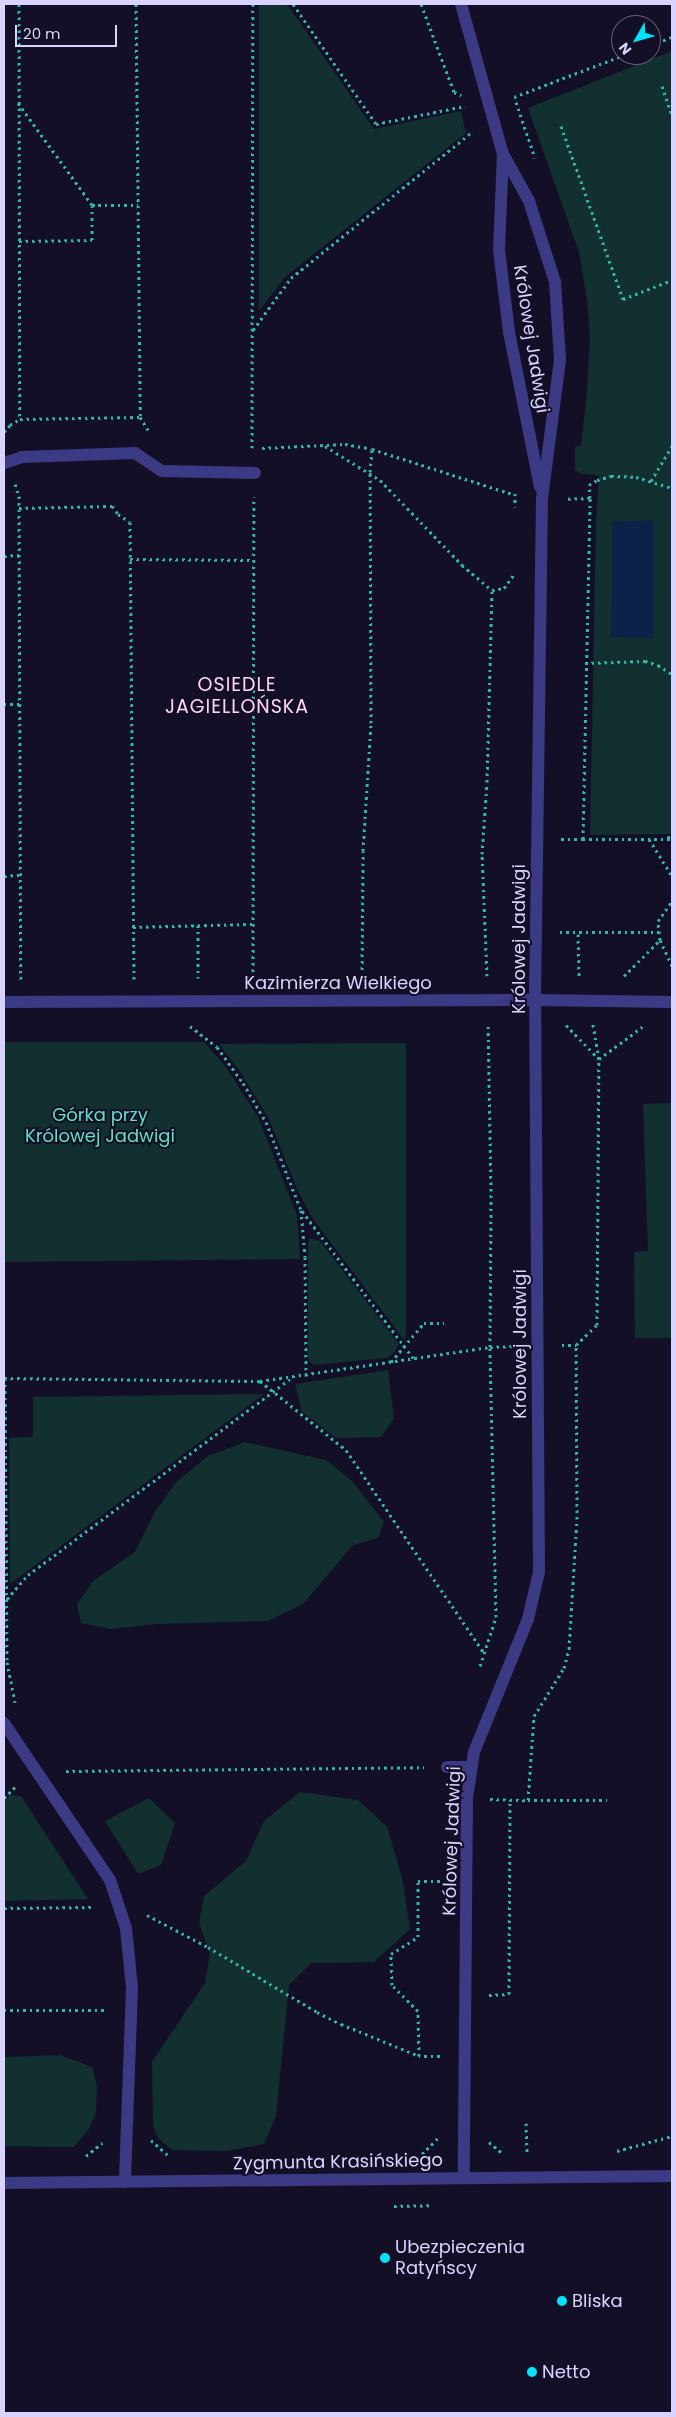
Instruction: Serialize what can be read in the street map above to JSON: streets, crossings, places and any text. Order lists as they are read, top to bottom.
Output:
{
  "streets": {
    "street": ["Królowej Jadwigi", "Kazimierza Wielkiego", "Zygmunta Krasińskiego"]
  },
  "crossings": [
    ["Królowej Jadwigi", "Kazimierza Wielkiego"],
    ["Królowej Jadwigi", "Zygmunta Krasińskiego"]
  ],
  "districts": ["OSIEDLE JAGIELLOŃSKA"],
  "parks": ["Górka przy Królowej Jadwigi"],
  "places": ["Ubezpieczenia Ratyńscy", "Bliska", "Netto"],
  "scale_bar": "20 m",
  "north": "bottom left"
}
